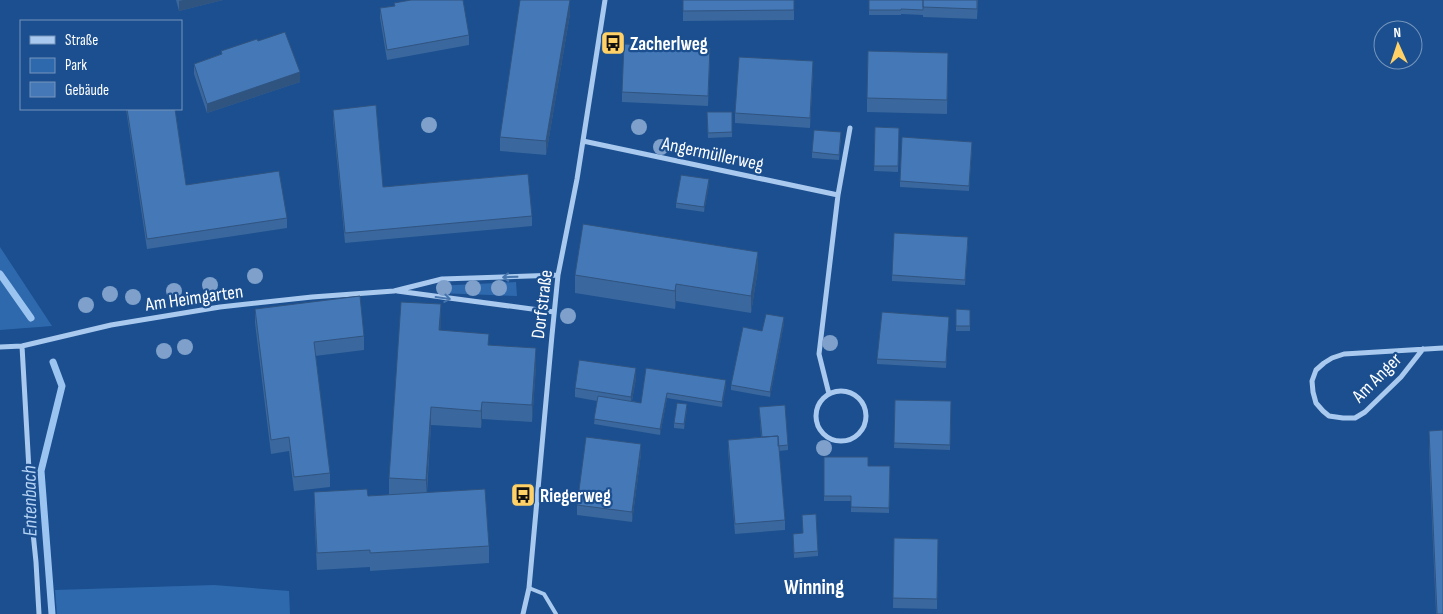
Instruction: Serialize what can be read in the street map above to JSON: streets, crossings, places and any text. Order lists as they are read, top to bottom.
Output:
{
  "streets": {
    "street": [
      "Angermüllerweg",
      "Am Heimgarten",
      "Dorfstraße",
      "Am Anger"
    ]
  },
  "crossings": [
    ["Angermüllerweg", "Dorfstraße"],
    ["Am Heimgarten", "Dorfstraße"]
  ],
  "districts": ["Winning"],
  "water": ["Entenbach"],
  "places": {
    "bus stop": ["Zacherlweg", "Riegerweg"]
  },
  "legend": ["Straße", "Park", "Gebäude"],
  "north": "top"
}
